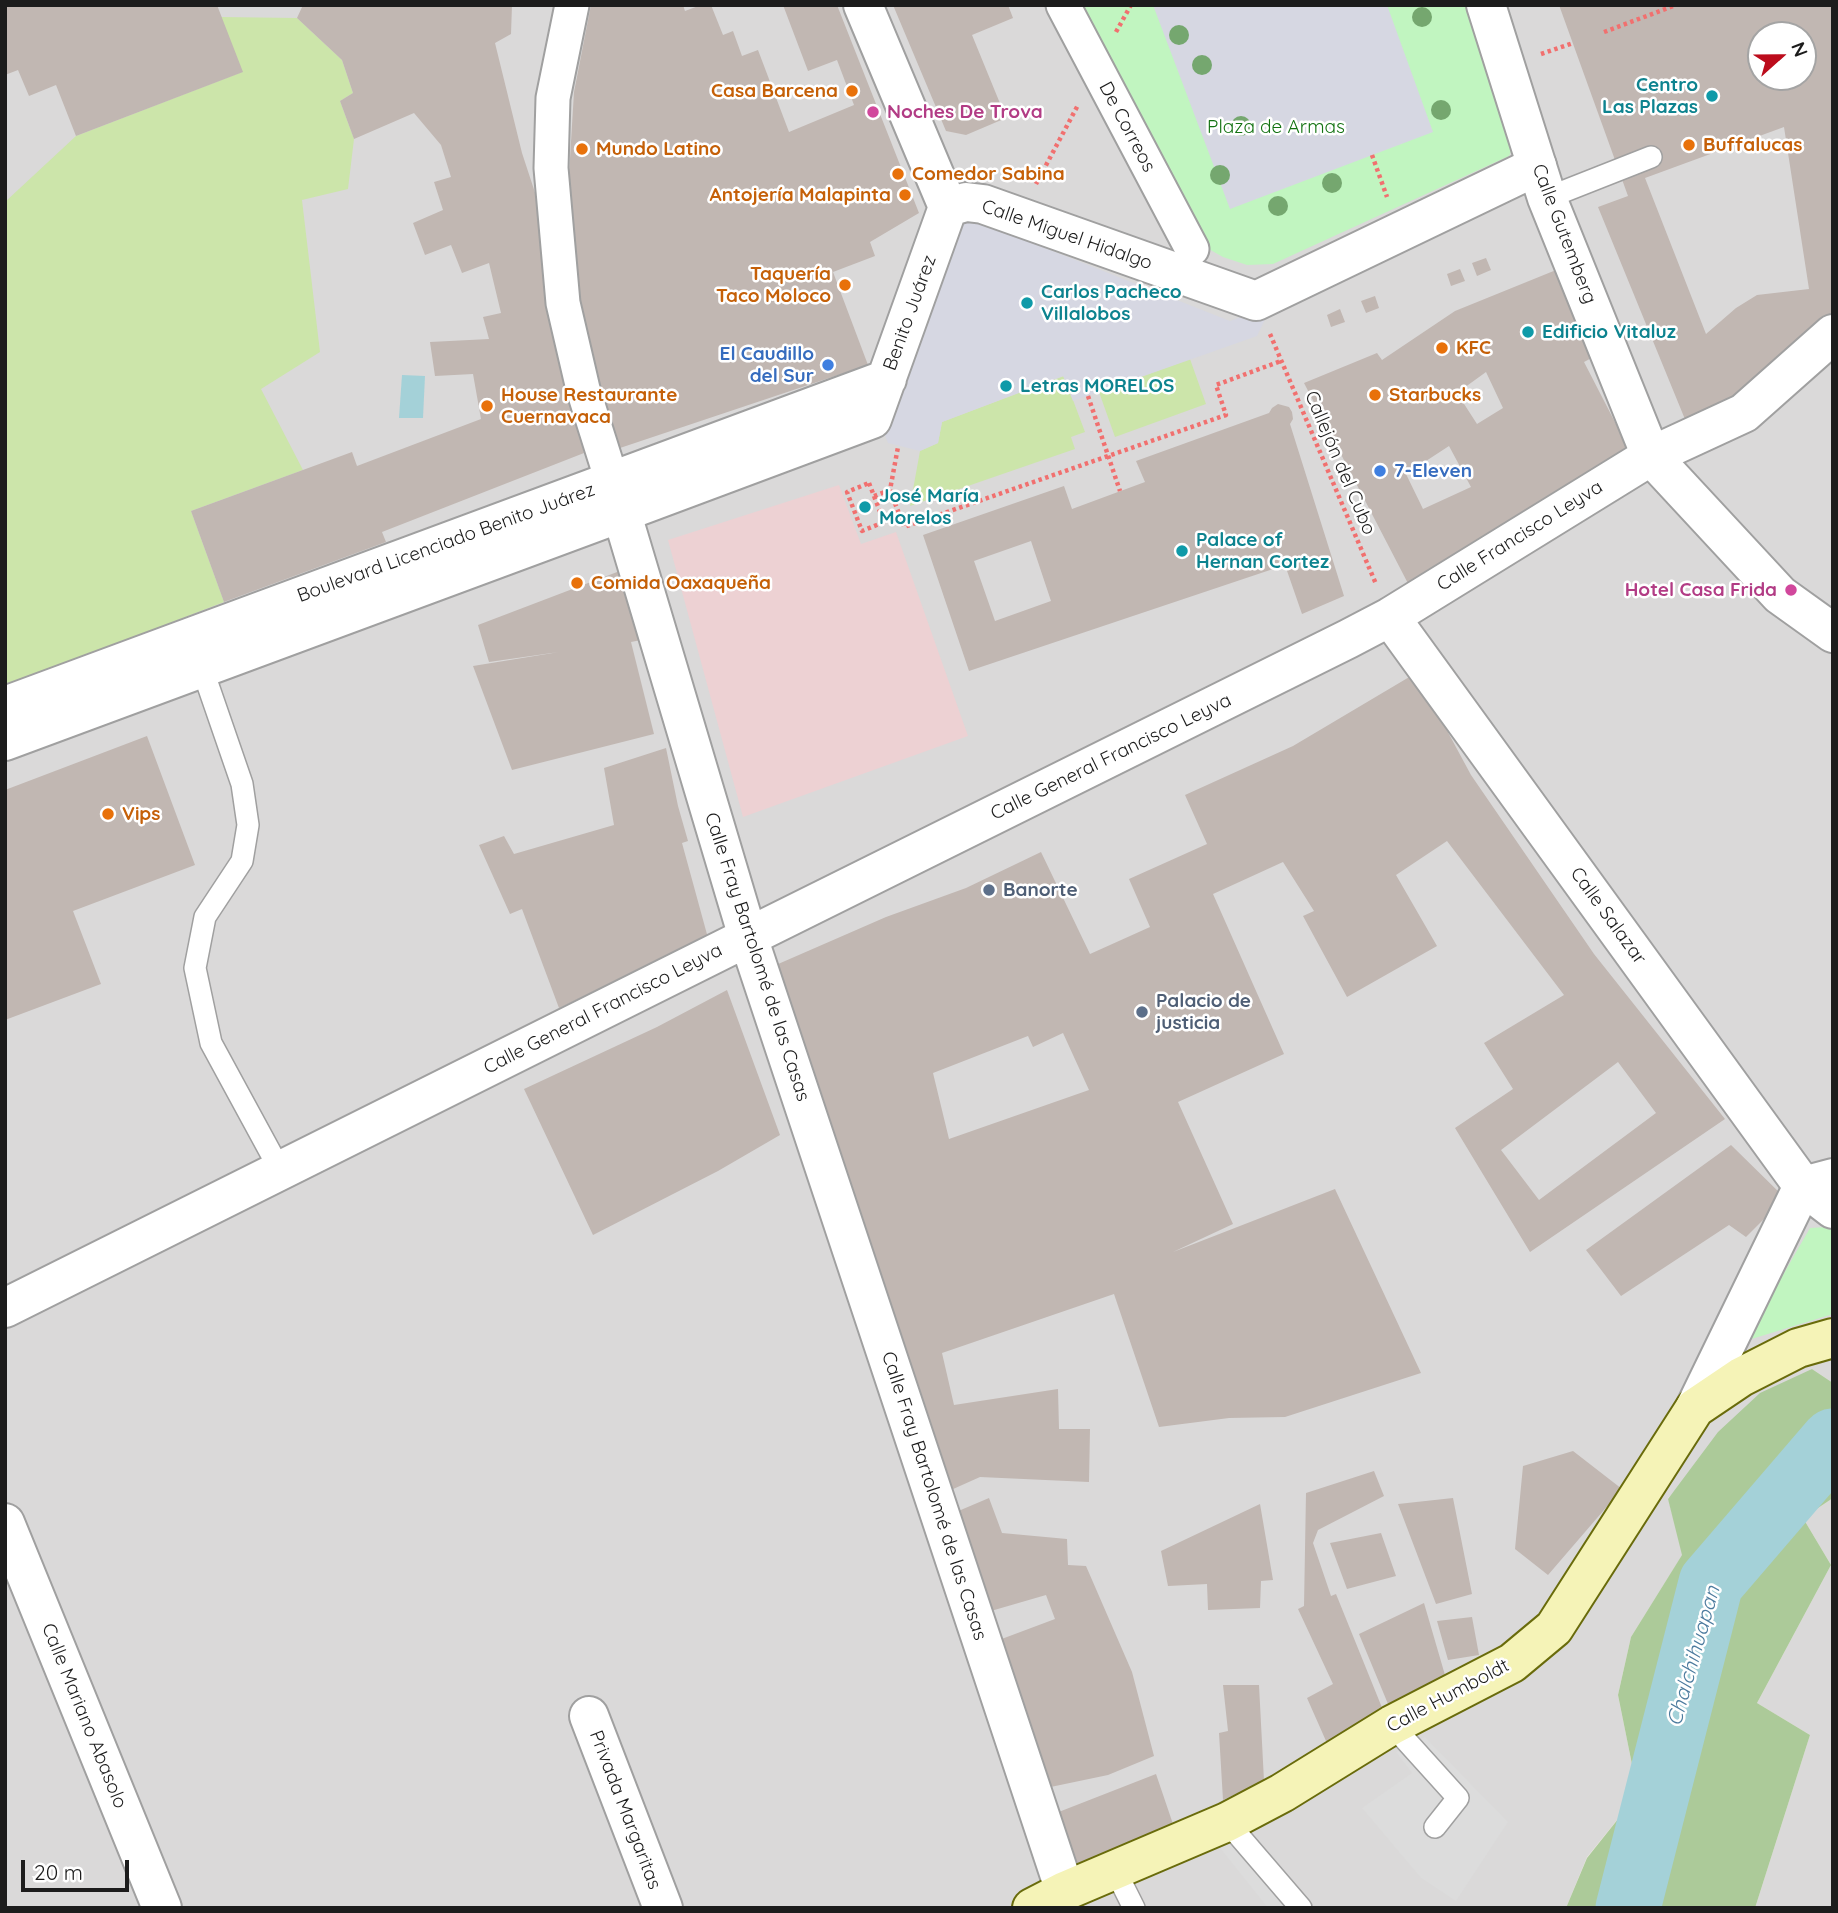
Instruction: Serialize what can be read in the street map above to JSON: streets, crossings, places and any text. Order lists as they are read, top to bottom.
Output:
{
  "streets": {
    "main road": ["Calle Humboldt"],
    "street": [
      "De Correos",
      "Calle Gutemberg",
      "Calle Miguel Hidalgo",
      "Benito Juárez",
      "Calle Francisco Leyva",
      "Boulevard Licenciado Benito Juárez",
      "Calle General Francisco Leyva",
      "Calle Salazar",
      "Calle Fray Bartolomé de las Casas",
      "Calle Mariano Abasolo",
      "Privada Margaritas"
    ],
    "path": ["Callejón del Cubo"]
  },
  "crossings": [
    ["Calle Gutemberg", "Calle Miguel Hidalgo"],
    ["Calle Gutemberg", "Calle Francisco Leyva"],
    ["Calle Miguel Hidalgo", "Benito Juárez"],
    ["Benito Juárez", "Boulevard Licenciado Benito Juárez"],
    ["Callejón del Cubo", "Calle Francisco Leyva"],
    ["Callejón del Cubo", "Calle General Francisco Leyva"],
    ["Callejón del Cubo", "Calle Salazar"],
    ["Calle Francisco Leyva", "Calle General Francisco Leyva"],
    ["Calle Francisco Leyva", "Calle Salazar"],
    ["Boulevard Licenciado Benito Juárez", "Calle Fray Bartolomé de las Casas"],
    ["Calle General Francisco Leyva", "Calle Salazar"],
    ["Calle General Francisco Leyva", "Calle Fray Bartolomé de las Casas"],
    ["Calle Salazar", "Calle Humboldt"],
    ["Calle Fray Bartolomé de las Casas", "Calle Humboldt"]
  ],
  "water": ["Chalchihuapan"],
  "parks": ["Plaza de Armas"],
  "places": [
    "Casa Barcena",
    "Centro Las Plazas",
    "Noches De Trova",
    "Buffalucas",
    "Mundo Latino",
    "Comedor Sabina",
    "Antojería Malapinta",
    "Taquería Taco Moloco",
    "Carlos Pacheco Villalobos",
    "Edificio Vitaluz",
    "KFC",
    "El Caudillo del Sur",
    "Letras MORELOS",
    "Starbucks",
    "House Restaurante Cuernavaca",
    "7-Eleven",
    "José María Morelos",
    "Palace of Hernan Cortez",
    "Comida Oaxaqueña",
    "Hotel Casa Frida",
    "Vips",
    "Banorte",
    "Palacio de justicia"
  ],
  "scale_bar": "20 m",
  "north": "right"
}
